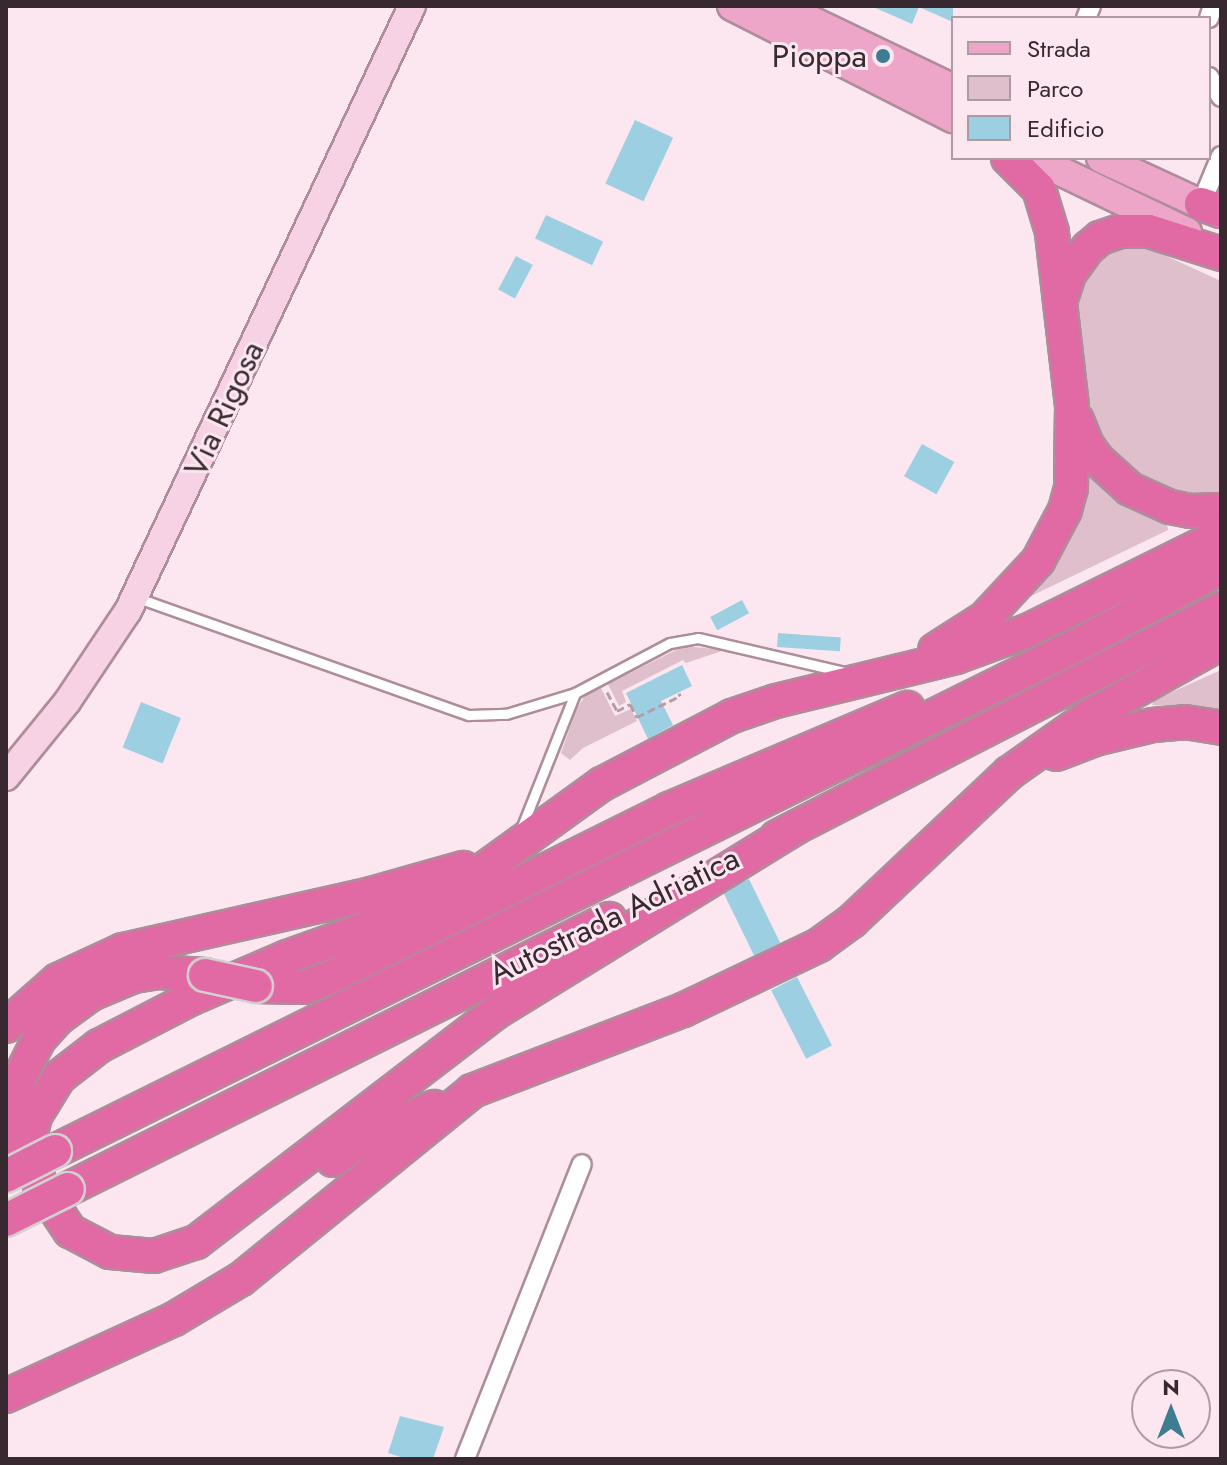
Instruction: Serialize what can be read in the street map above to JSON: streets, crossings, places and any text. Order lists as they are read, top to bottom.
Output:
{
  "streets": {
    "highway": ["Autostrada Adriatica"],
    "main road": ["Via Rigosa"]
  },
  "places": ["Pioppa"],
  "legend": ["Strada", "Parco", "Edificio"],
  "north": "top"
}
